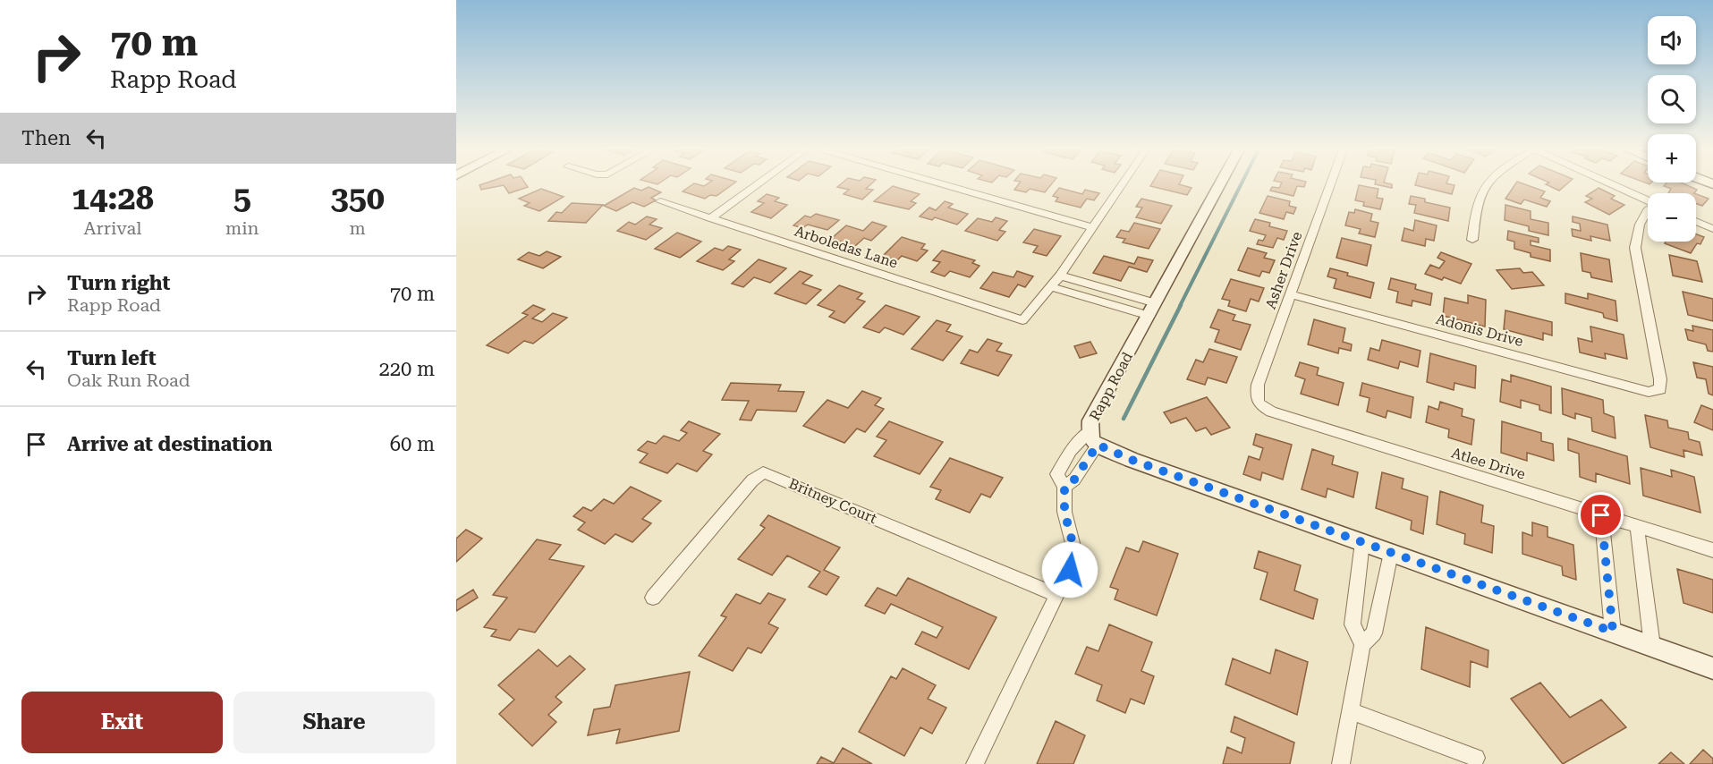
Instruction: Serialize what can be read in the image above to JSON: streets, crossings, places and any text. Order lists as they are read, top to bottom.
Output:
{
  "streets": {
    "street": [
      "Arboledas Lane",
      "Asher Drive",
      "Adonis Drive",
      "Rapp Road",
      "Atlee Drive",
      "Britney Court"
    ]
  },
  "crossings": [
    ["Asher Drive", "Adonis Drive"],
    ["Asher Drive", "Atlee Drive"]
  ],
  "page": {
    "turn": ["70 m", "Rapp Road"],
    "map_buttons": ["+", "−"],
    "then": "Then",
    "eta": [
      "14:28",
      "Arrival",
      "5",
      "min",
      "350",
      "m"
    ],
    "list": [
      {
        "name": "Turn right",
        "note": "Rapp Road",
        "value": "70 m"
      },
      {
        "name": "Turn left",
        "note": "Oak Run Road",
        "value": "220 m"
      },
      {
        "name": "Arrive at destination",
        "value": "60 m"
      }
    ],
    "buttons": ["Exit", "Share"]
  }
}
